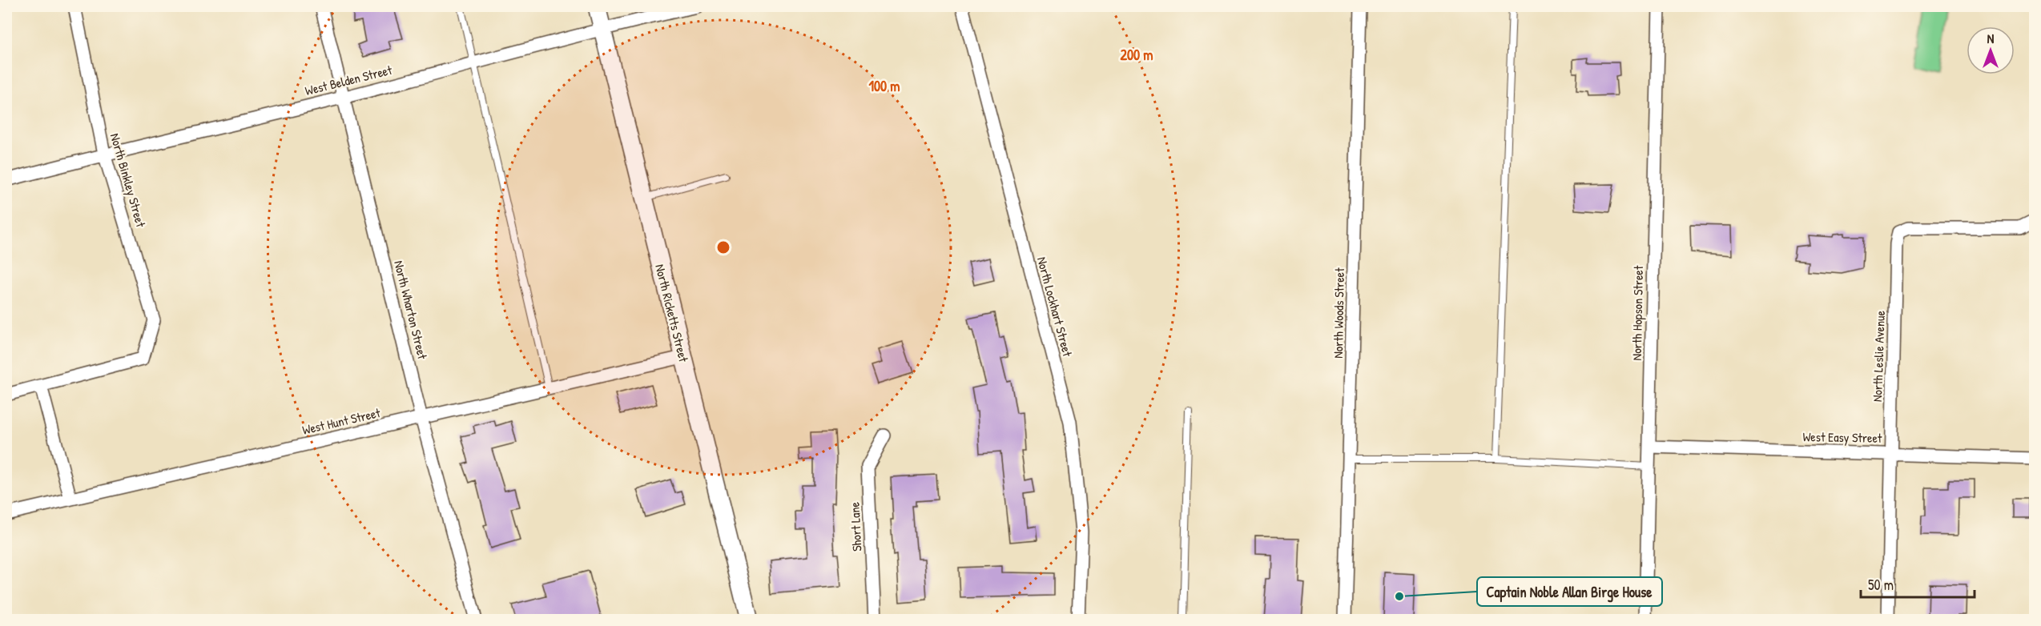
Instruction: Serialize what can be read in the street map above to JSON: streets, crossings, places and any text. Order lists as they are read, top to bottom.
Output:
{
  "streets": {
    "street": [
      "West Belden Street",
      "North Binkley Street",
      "North Lockhart Street",
      "North Wharton Street",
      "North Ricketts Street",
      "North Woods Street",
      "North Hopson Street",
      "North Leslie Avenue",
      "West Hunt Street",
      "West Easy Street",
      "Short Lane"
    ]
  },
  "crossings": [
    ["West Belden Street", "North Binkley Street"],
    ["West Belden Street", "North Wharton Street"],
    ["West Belden Street", "North Ricketts Street"],
    ["North Wharton Street", "West Hunt Street"],
    ["North Ricketts Street", "West Hunt Street"],
    ["North Hopson Street", "West Easy Street"],
    ["North Leslie Avenue", "West Easy Street"]
  ],
  "places": ["Captain Noble Allan Birge House"],
  "scale_bar": "50 m",
  "north": "top",
  "rings": ["200 m", "100 m"]
}
